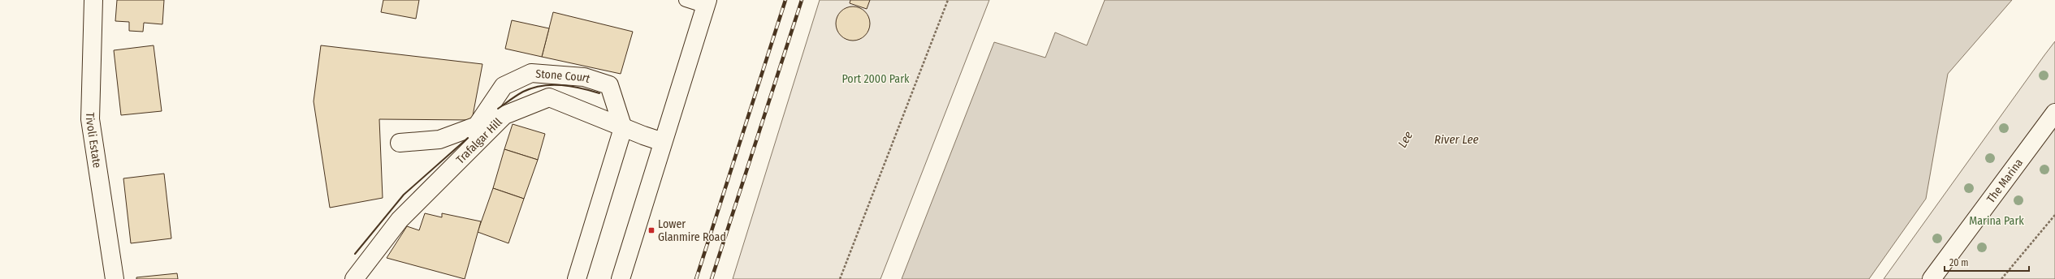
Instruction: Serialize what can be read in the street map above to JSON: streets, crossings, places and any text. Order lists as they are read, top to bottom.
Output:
{
  "streets": {
    "main road": [
      "Stone Court",
      "Tivoli Estate",
      "Trafalgar Hill",
      "The Marina"
    ]
  },
  "crossings": [
    ["Stone Court", "Trafalgar Hill"]
  ],
  "water": ["Lee", "River Lee"],
  "parks": ["Port 2000 Park", "Marina Park"],
  "places": {
    "transit": ["Lower Glanmire Road"]
  },
  "scale_bar": "20 m"
}
